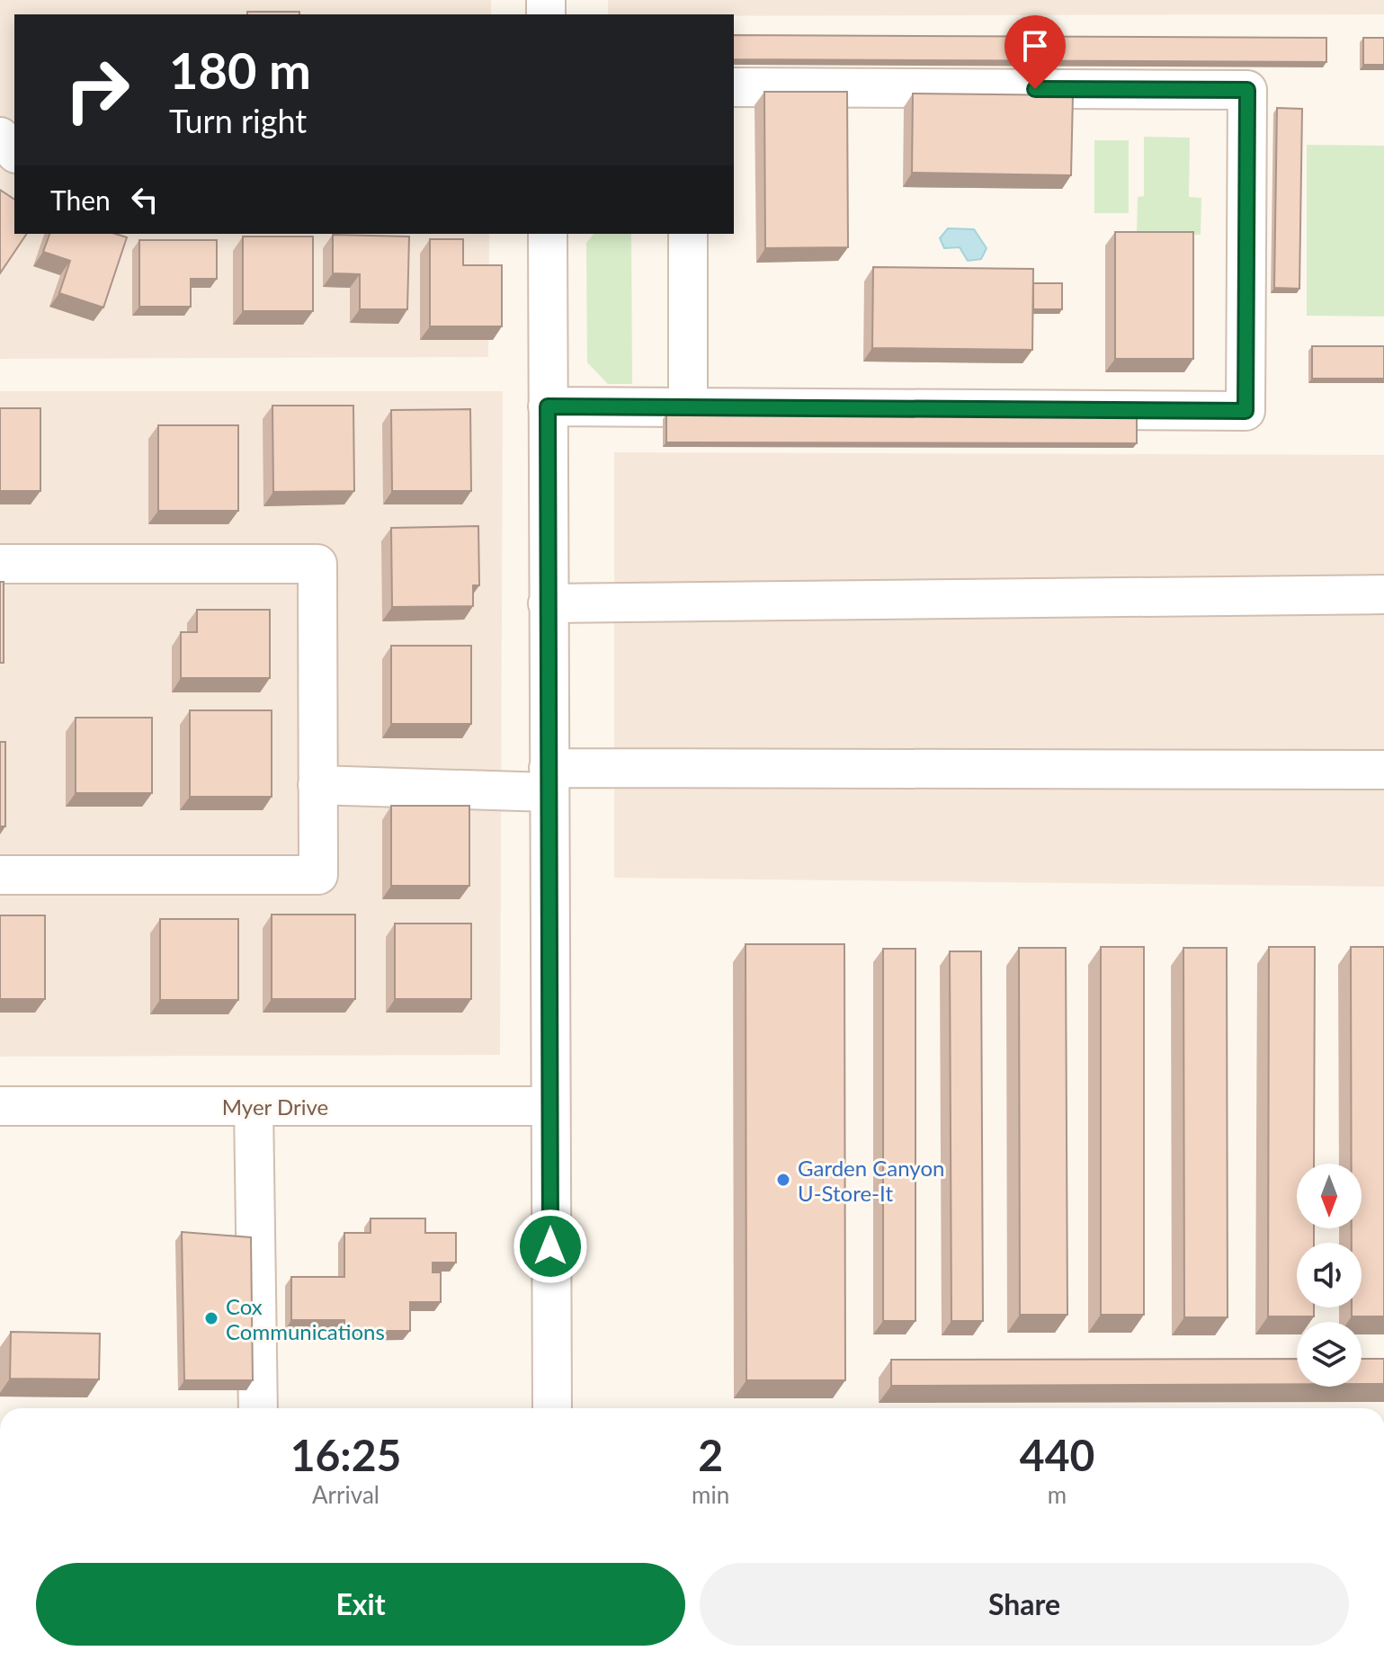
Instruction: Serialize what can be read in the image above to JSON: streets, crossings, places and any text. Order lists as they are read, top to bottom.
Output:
{
  "streets": {
    "street": ["Myer Drive"]
  },
  "places": ["Garden Canyon U-Store-It", "Cox Communications"],
  "north": "bottom",
  "page": {
    "turn": ["180 m", "Turn right"],
    "then": "Then",
    "eta": [
      "16:25",
      "Arrival",
      "2",
      "min",
      "440",
      "m"
    ],
    "buttons": ["Exit", "Share"]
  }
}
